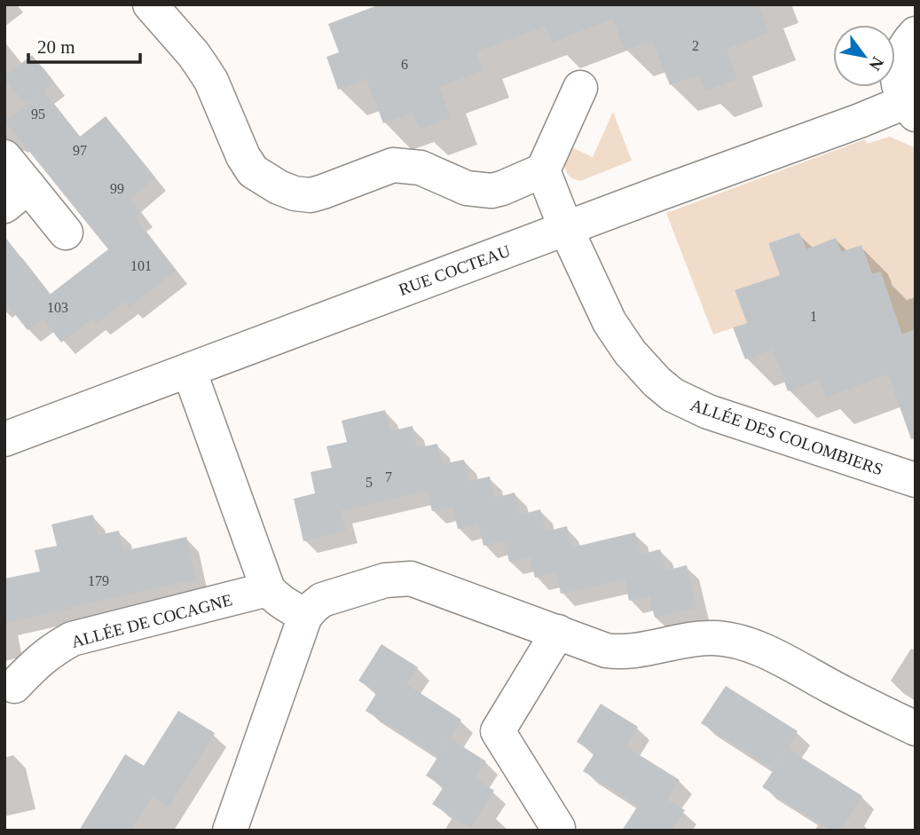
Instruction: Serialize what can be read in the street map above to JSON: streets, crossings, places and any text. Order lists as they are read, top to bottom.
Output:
{
  "streets": {
    "street": ["RUE COCTEAU", "ALLÉE DES COLOMBIERS", "ALLÉE DE COCAGNE"]
  },
  "crossings": [
    ["RUE COCTEAU", "ALLÉE DES COLOMBIERS"]
  ],
  "house_numbers": [
    "2",
    "6",
    "95",
    "97",
    "99",
    "101",
    "103",
    "1",
    "7",
    "5",
    "179"
  ],
  "scale_bar": "20 m",
  "north": "bottom right"
}
